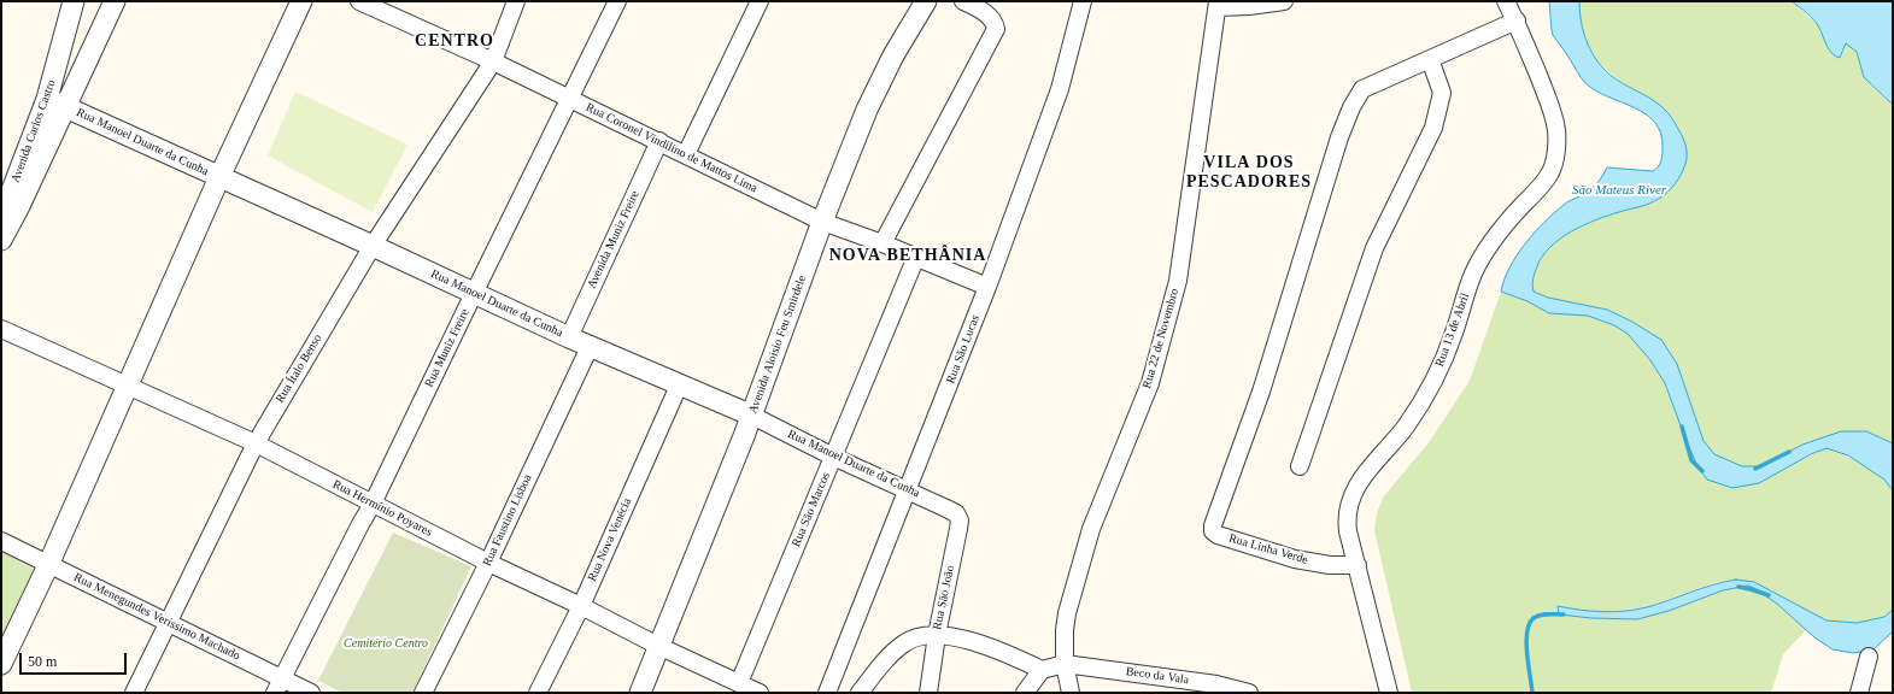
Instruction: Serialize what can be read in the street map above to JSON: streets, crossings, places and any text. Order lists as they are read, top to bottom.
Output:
{
  "streets": {
    "street": [
      "Avenida Carlos Castro",
      "Rua Manoel Duarte da Cunha",
      "Rua Coronel Vindilino de Mattos Lima",
      "Avenida Muniz Freire",
      "Rua 13 de Abril",
      "Rua 22 de Novembro",
      "Avenida Aloisio Feu Smirdele",
      "Rua Muniz Freire",
      "Rua São Lucas",
      "Rua Ítalo Benso",
      "Rua Hermínio Poyares",
      "Rua São Marcos",
      "Rua Faustino Lisboa",
      "Rua Nova Venécia",
      "Rua Linha Verde",
      "Rua São João",
      "Rua Menegundes Veríssimo Machado",
      "Beco da Vala"
    ]
  },
  "crossings": [
    ["Avenida Carlos Castro", "Rua Manoel Duarte da Cunha"],
    ["Rua Manoel Duarte da Cunha", "Avenida Muniz Freire"],
    ["Rua Manoel Duarte da Cunha", "Avenida Aloisio Feu Smirdele"],
    ["Rua Manoel Duarte da Cunha", "Rua Muniz Freire"],
    ["Rua Manoel Duarte da Cunha", "Rua São Lucas"],
    ["Rua Manoel Duarte da Cunha", "Rua Ítalo Benso"],
    ["Rua Manoel Duarte da Cunha", "Rua São Marcos"],
    ["Rua Manoel Duarte da Cunha", "Rua Faustino Lisboa"],
    ["Rua Manoel Duarte da Cunha", "Rua Nova Venécia"],
    ["Rua Manoel Duarte da Cunha", "Rua São João"],
    ["Rua Coronel Vindilino de Mattos Lima", "Avenida Muniz Freire"],
    ["Rua Coronel Vindilino de Mattos Lima", "Avenida Aloisio Feu Smirdele"],
    ["Rua Coronel Vindilino de Mattos Lima", "Rua Muniz Freire"],
    ["Rua Coronel Vindilino de Mattos Lima", "Rua São Lucas"],
    ["Rua Coronel Vindilino de Mattos Lima", "Rua Ítalo Benso"],
    ["Rua Coronel Vindilino de Mattos Lima", "Rua São Marcos"],
    ["Rua 13 de Abril", "Rua Linha Verde"],
    ["Rua 22 de Novembro", "Beco da Vala"],
    ["Avenida Aloisio Feu Smirdele", "Rua Hermínio Poyares"],
    ["Rua Muniz Freire", "Rua Hermínio Poyares"],
    ["Rua Muniz Freire", "Rua Menegundes Veríssimo Machado"],
    ["Rua Ítalo Benso", "Rua Hermínio Poyares"],
    ["Rua Ítalo Benso", "Rua Menegundes Veríssimo Machado"],
    ["Rua Hermínio Poyares", "Rua São Marcos"],
    ["Rua Hermínio Poyares", "Rua Faustino Lisboa"],
    ["Rua Hermínio Poyares", "Rua Nova Venécia"]
  ],
  "districts": ["CENTRO", "VILA DOS PESCADORES", "NOVA BETHÂNIA"],
  "water": ["São Mateus River"],
  "parks": ["Cemitério Centro"],
  "scale_bar": "50 m"
}
